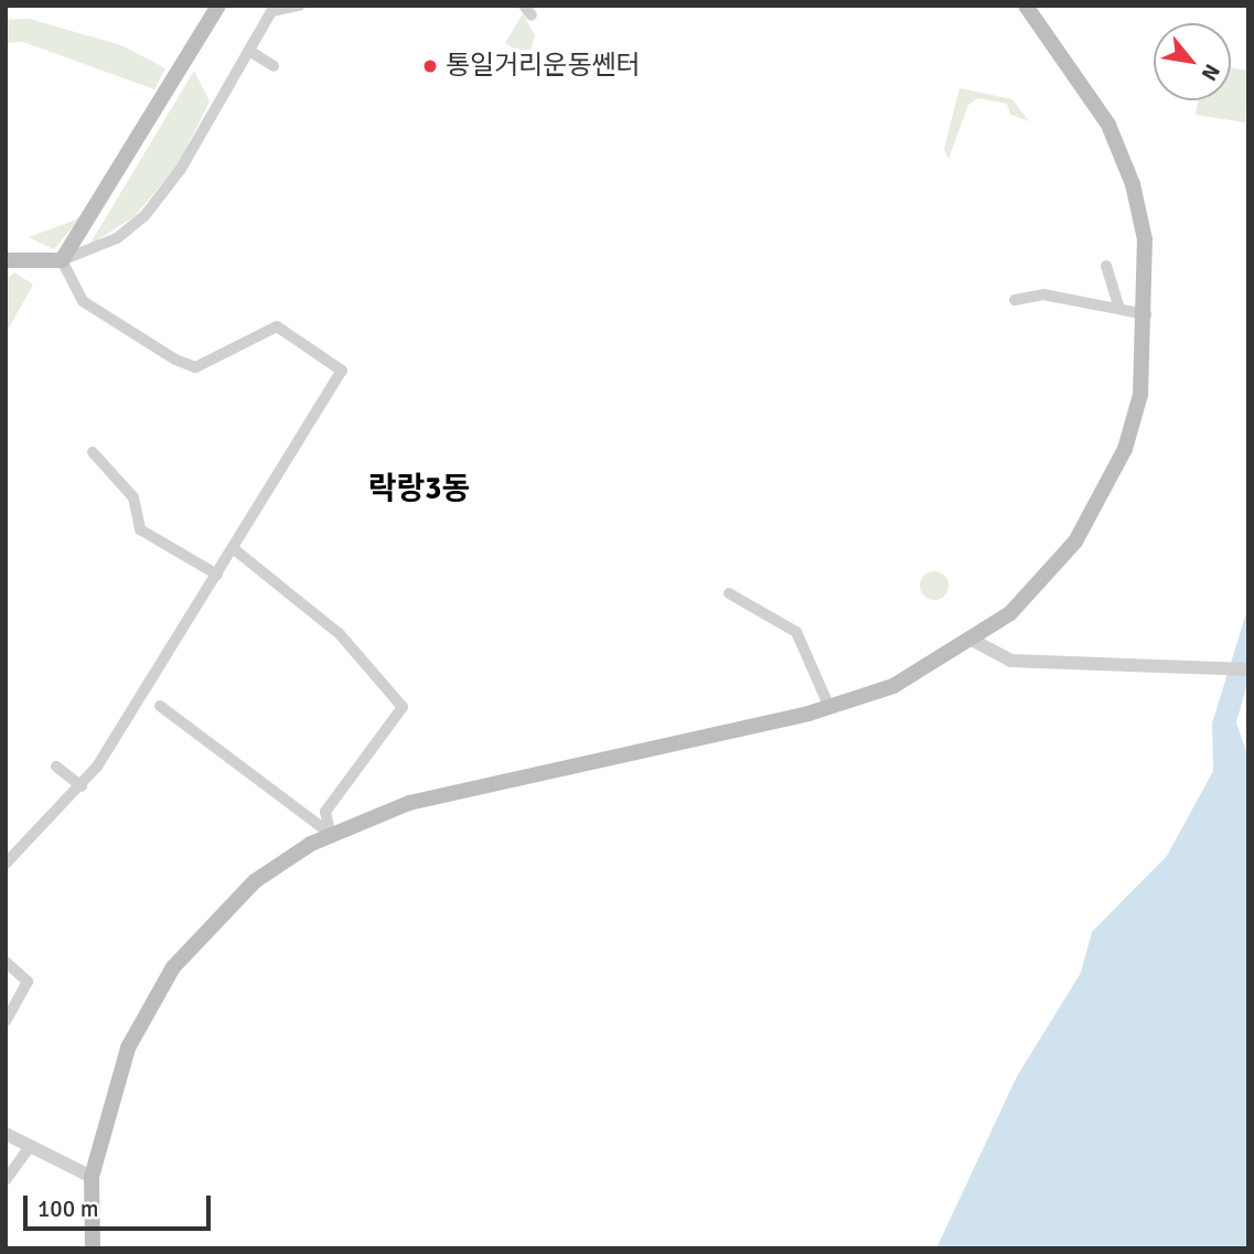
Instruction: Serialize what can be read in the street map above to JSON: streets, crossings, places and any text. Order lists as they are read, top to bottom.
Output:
{
  "districts": ["락랑3동"],
  "places": ["통일거리운동쎈터"],
  "scale_bar": "100 m",
  "north": "bottom right"
}
